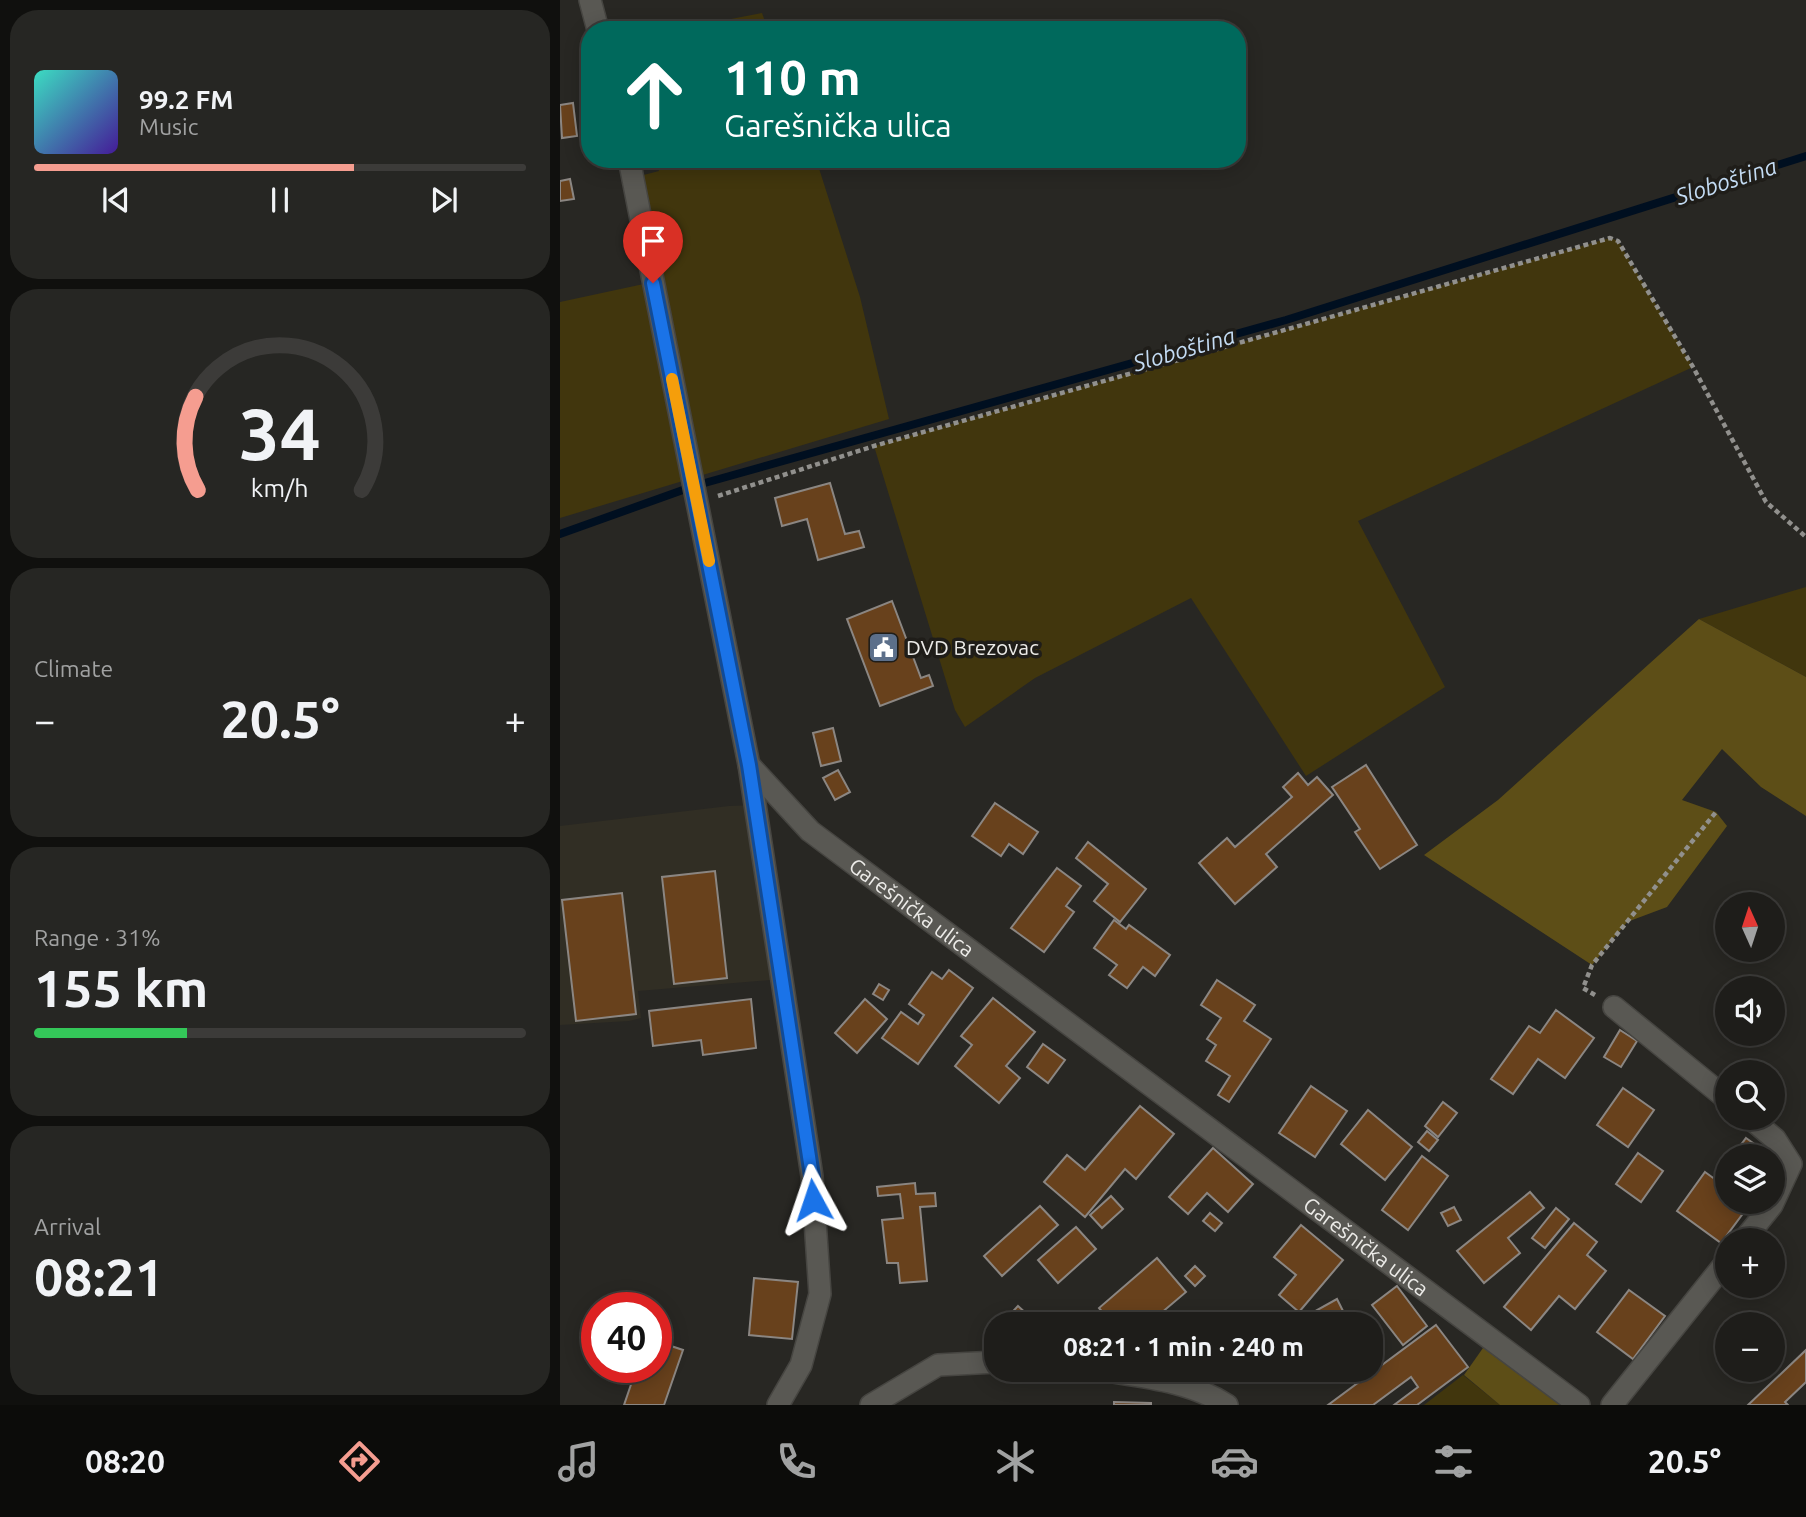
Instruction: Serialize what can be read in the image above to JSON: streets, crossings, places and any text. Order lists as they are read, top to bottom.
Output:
{
  "streets": {
    "main road": ["Garešnička ulica"]
  },
  "water": ["Sloboština"],
  "places": {
    "public building": ["DVD Brezovac"]
  },
  "north": "top",
  "page": {
    "turn": ["110 m", "Garešnička ulica"],
    "song": ["99.2 FM", "Music"],
    "tile": [
      "Climate",
      ["Range · 31%", "155 km"],
      ["Arrival", "08:21"]
    ],
    "heat": ["−", "20.5°", "+"],
    "map_buttons": ["+", "−"],
    "limit": "40",
    "trip": "08:21 · 1 min · 240 m",
    "tabs": ["08:20", "20.5°"],
    "gauge": ["34", "km/h"]
  }
}
